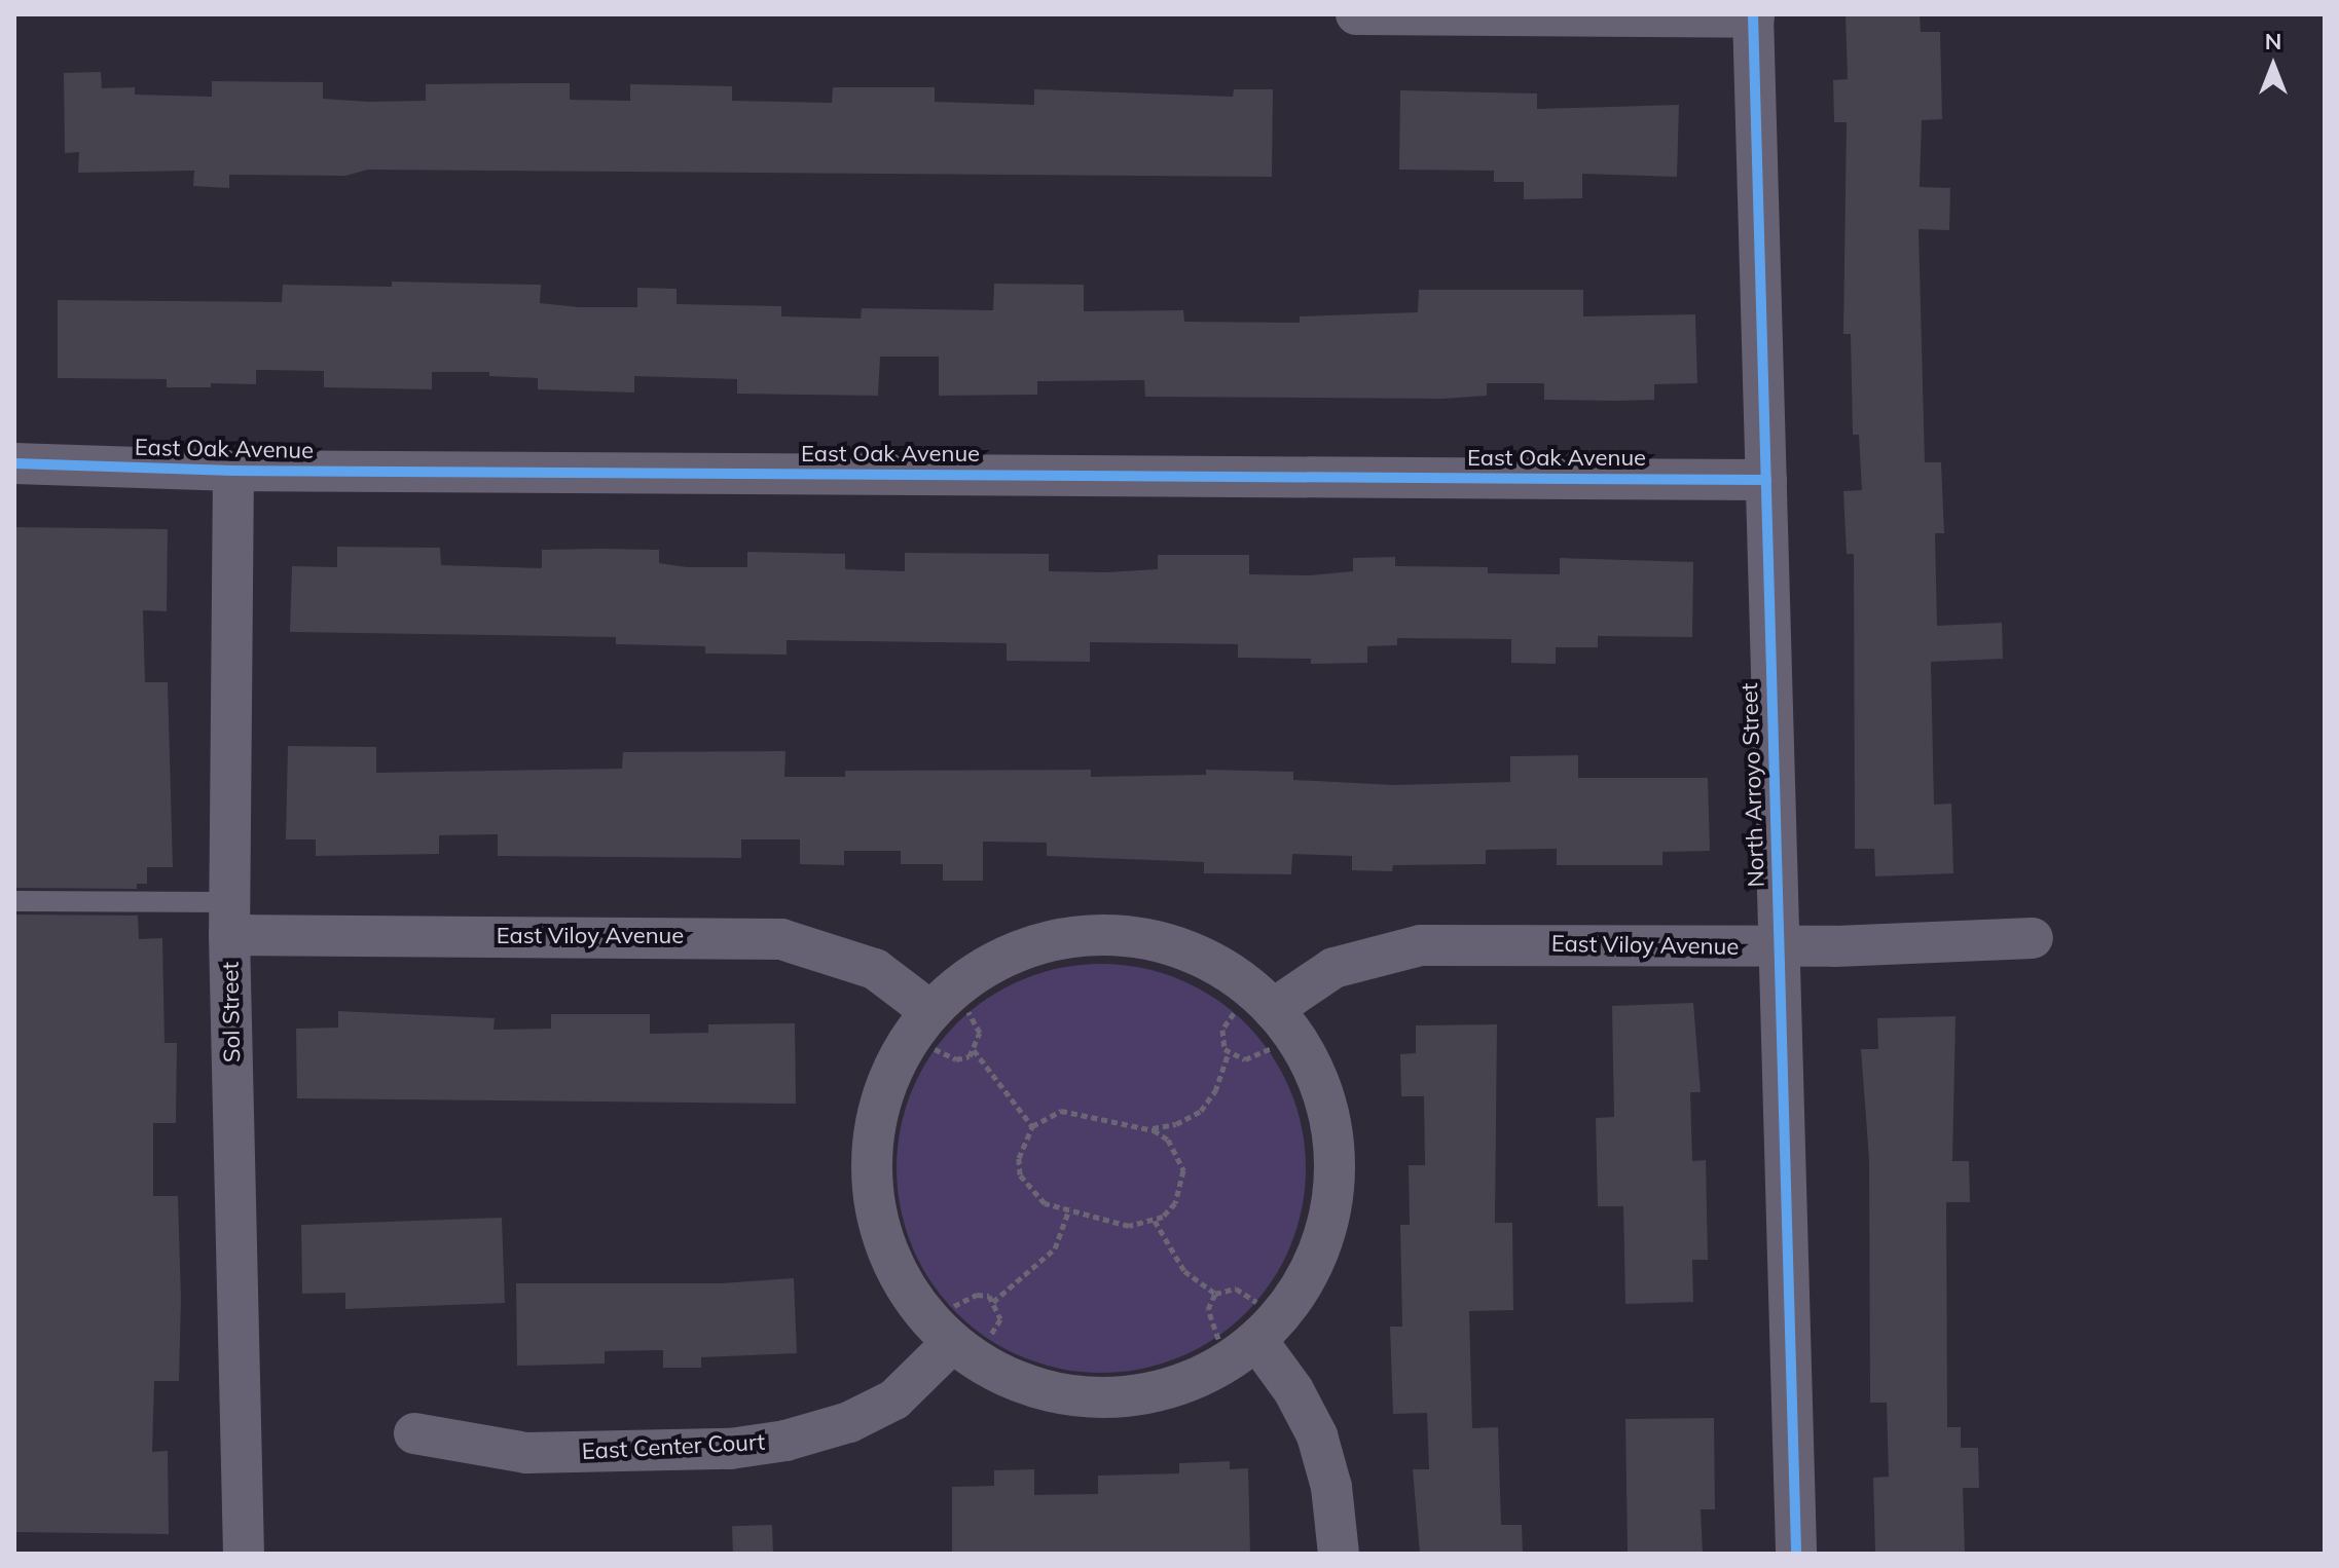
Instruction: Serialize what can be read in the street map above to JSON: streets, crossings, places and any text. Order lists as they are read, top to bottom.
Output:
{
  "streets": {
    "street": [
      "East Oak Avenue",
      "North Arroyo Street",
      "East Viloy Avenue",
      "Sol Street",
      "East Center Court"
    ]
  },
  "crossings": [
    ["East Oak Avenue", "North Arroyo Street"],
    ["East Oak Avenue", "Sol Street"],
    ["North Arroyo Street", "East Viloy Avenue"],
    ["East Viloy Avenue", "Sol Street"]
  ],
  "north": "top"
}
